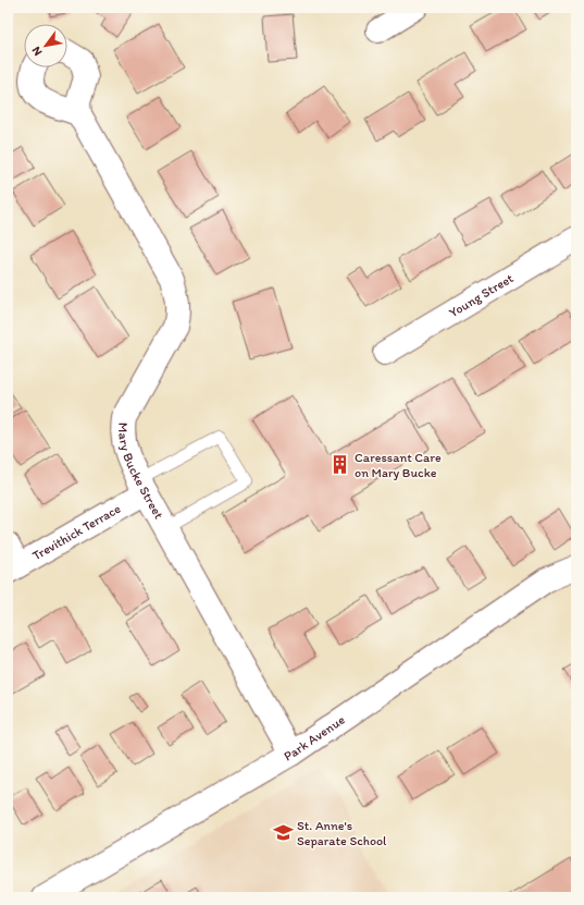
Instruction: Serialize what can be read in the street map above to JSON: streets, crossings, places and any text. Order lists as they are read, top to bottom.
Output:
{
  "streets": {
    "street": [
      "Young Street",
      "Mary Bucke Street",
      "Trevithick Terrace",
      "Park Avenue"
    ]
  },
  "crossings": [
    ["Mary Bucke Street", "Trevithick Terrace"],
    ["Mary Bucke Street", "Park Avenue"]
  ],
  "places": {
    "building": ["Caressant Care on Mary Bucke"],
    "school or university": ["St. Anne's Separate School"]
  },
  "north": "bottom left"
}
